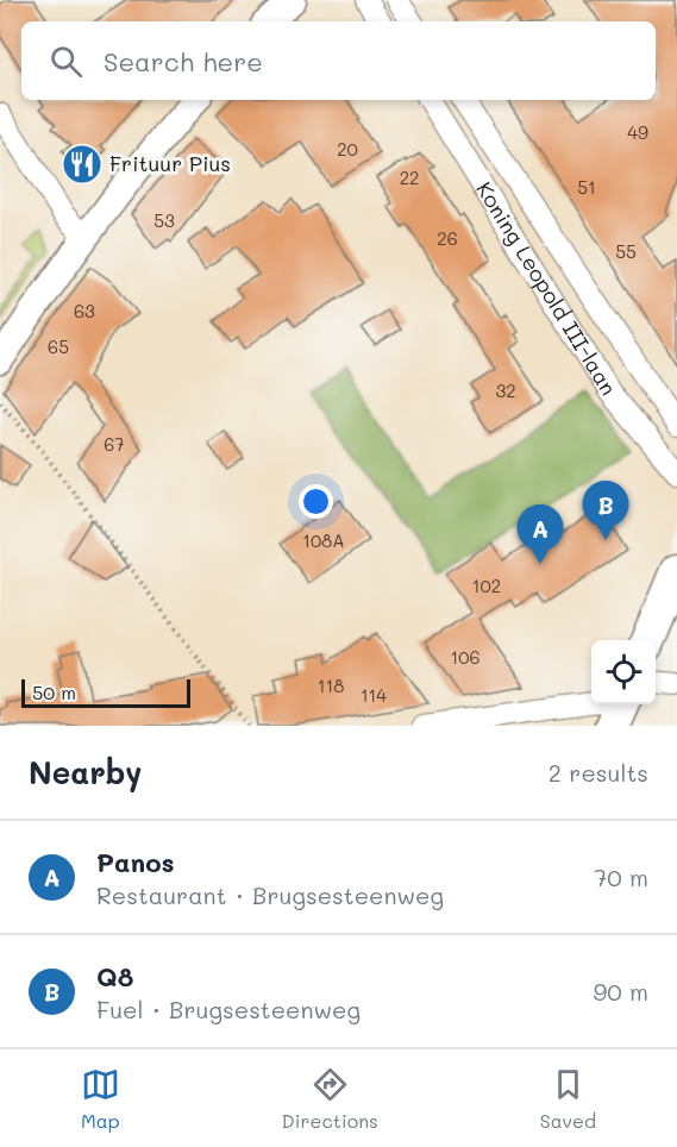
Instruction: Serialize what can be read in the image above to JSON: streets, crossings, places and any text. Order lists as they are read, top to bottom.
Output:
{
  "streets": {
    "street": ["Koning Leopold III-laan"]
  },
  "places": {
    "restaurant": ["Frituur Pius"]
  },
  "house_numbers": [
    "49",
    "20",
    "22",
    "51",
    "53",
    "26",
    "55",
    "63",
    "65",
    "32",
    "67",
    "108A",
    "102",
    "106",
    "118",
    "114"
  ],
  "scale_bar": "50 m",
  "page": {
    "search": "Search here",
    "pins": ["B", "A"],
    "scale": "50 m",
    "heading": ["Nearby", "2 results"],
    "list": [
      {
        "mark": "A",
        "name": "Panos",
        "note": "Restaurant · Brugsesteenweg",
        "value": "70 m"
      },
      {
        "mark": "B",
        "name": "Q8",
        "note": "Fuel · Brugsesteenweg",
        "value": "90 m"
      }
    ],
    "nav": ["Map", "Directions", "Saved"]
  }
}
